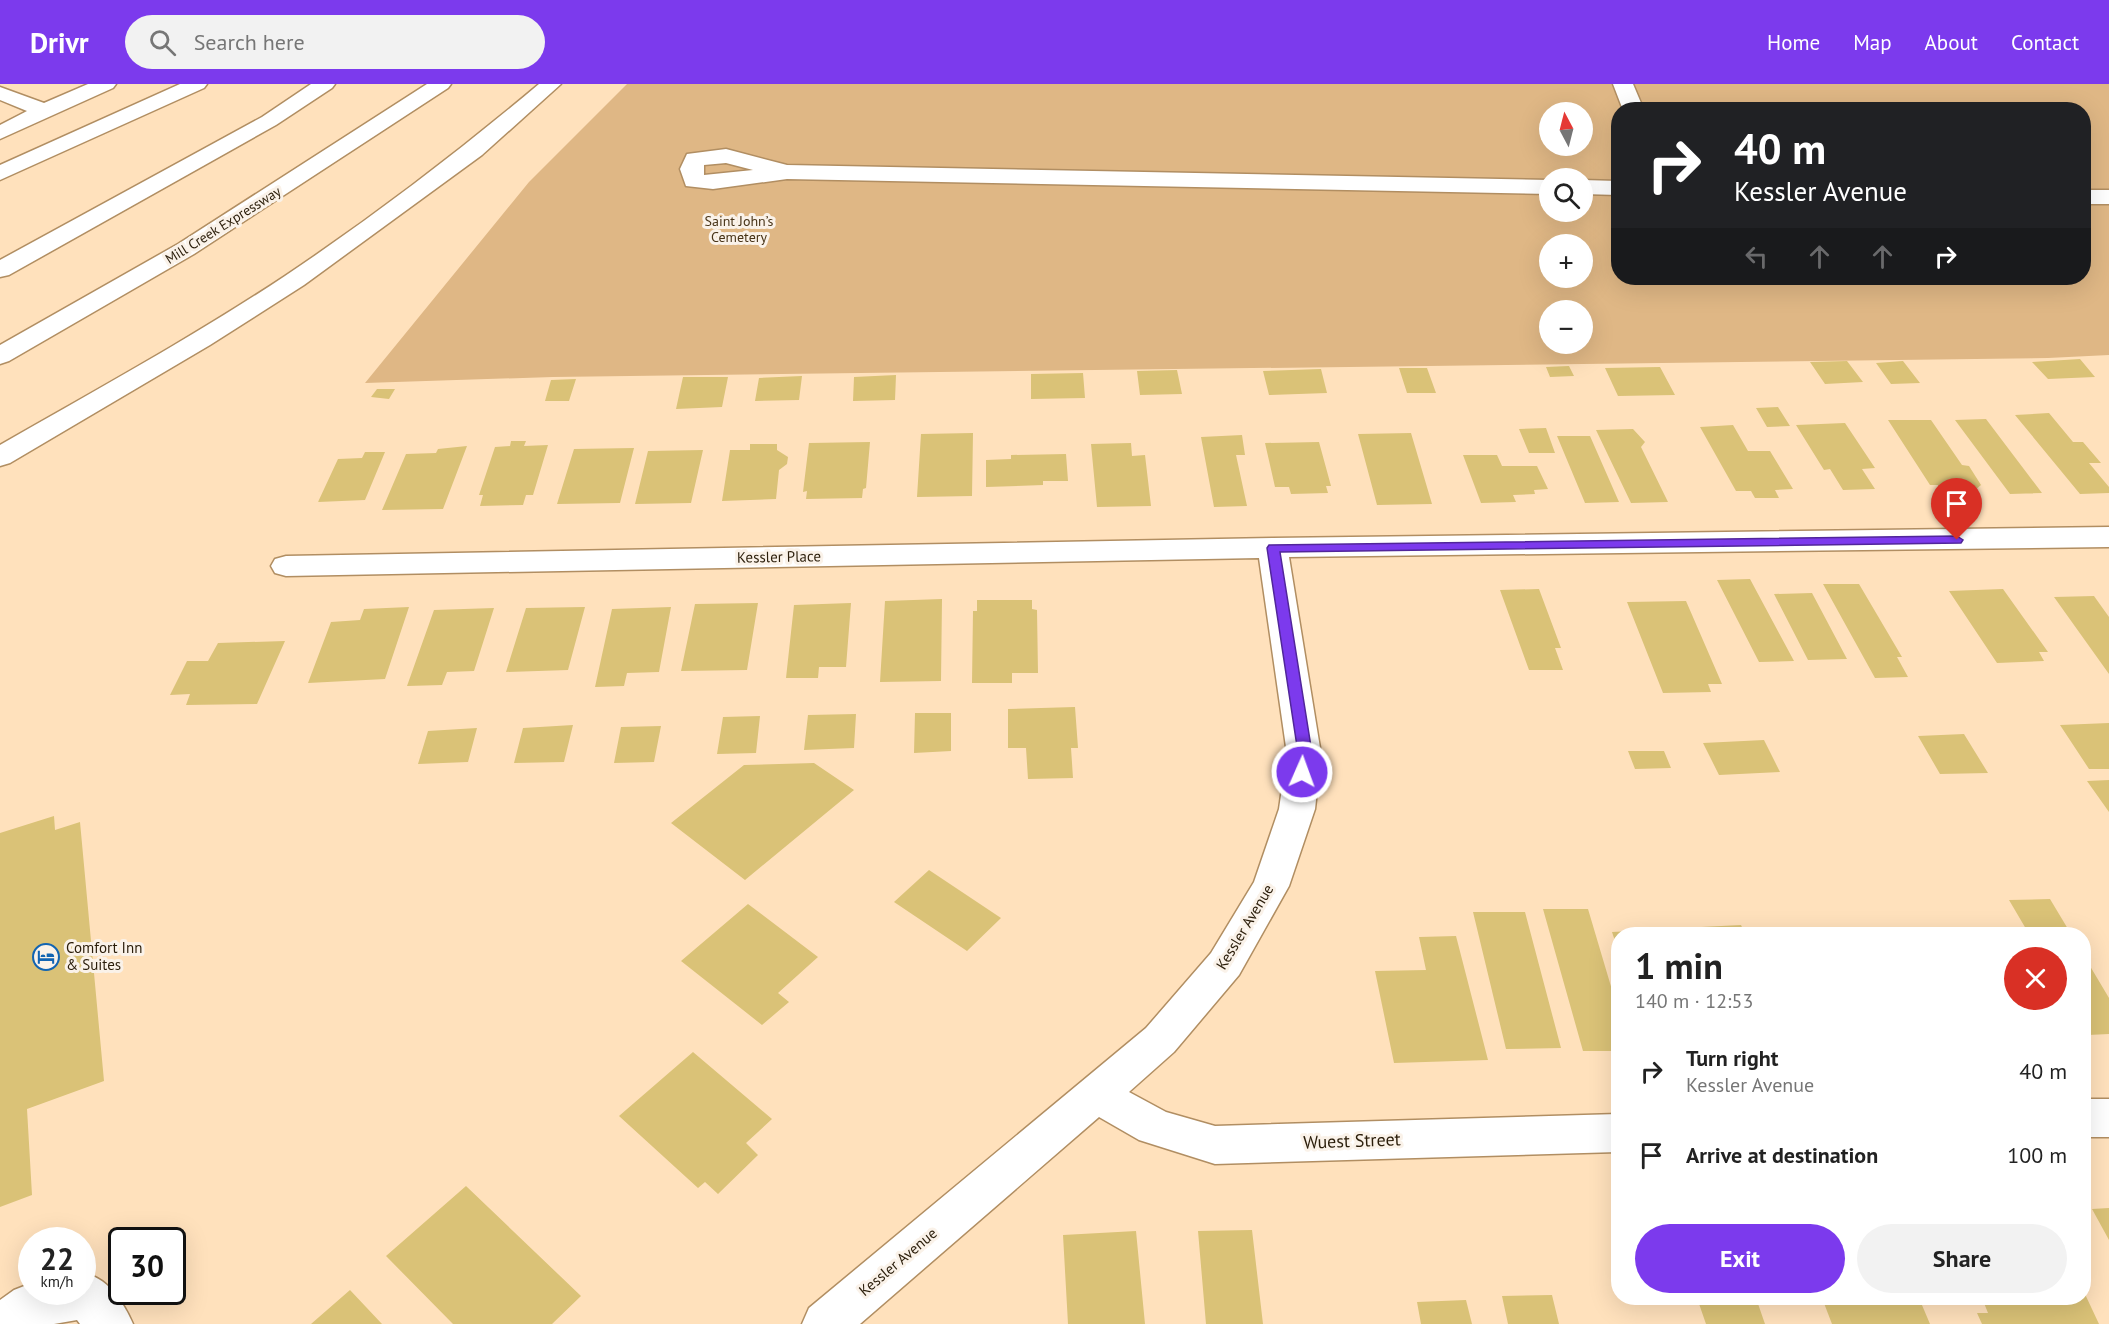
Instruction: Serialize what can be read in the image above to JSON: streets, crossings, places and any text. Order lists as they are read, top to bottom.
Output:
{
  "streets": {
    "main road": [
      "Mill Creek Expressway",
      "Kessler Place",
      "Kessler Avenue",
      "Wuest Street"
    ]
  },
  "crossings": [
    ["Kessler Place", "Kessler Avenue"],
    ["Kessler Avenue", "Wuest Street"]
  ],
  "parks": ["Saint John’s Cemetery"],
  "places": {
    "hotel": ["Comfort Inn & Suites"]
  },
  "north": "top",
  "page": {
    "header": "Drivr",
    "search": "Search here",
    "nav": [
      "Home",
      "Map",
      "About",
      "Contact"
    ],
    "map_buttons": ["+", "−"],
    "turn": ["40 m", "Kessler Avenue"],
    "heading": ["1 min", "140 m · 12:53"],
    "list": [
      {
        "name": "Turn right",
        "note": "Kessler Avenue",
        "value": "40 m"
      },
      {
        "name": "Arrive at destination",
        "value": "100 m"
      }
    ],
    "buttons": ["Exit", "Share"],
    "speed": "22 km/h",
    "limit": "30"
  }
}
